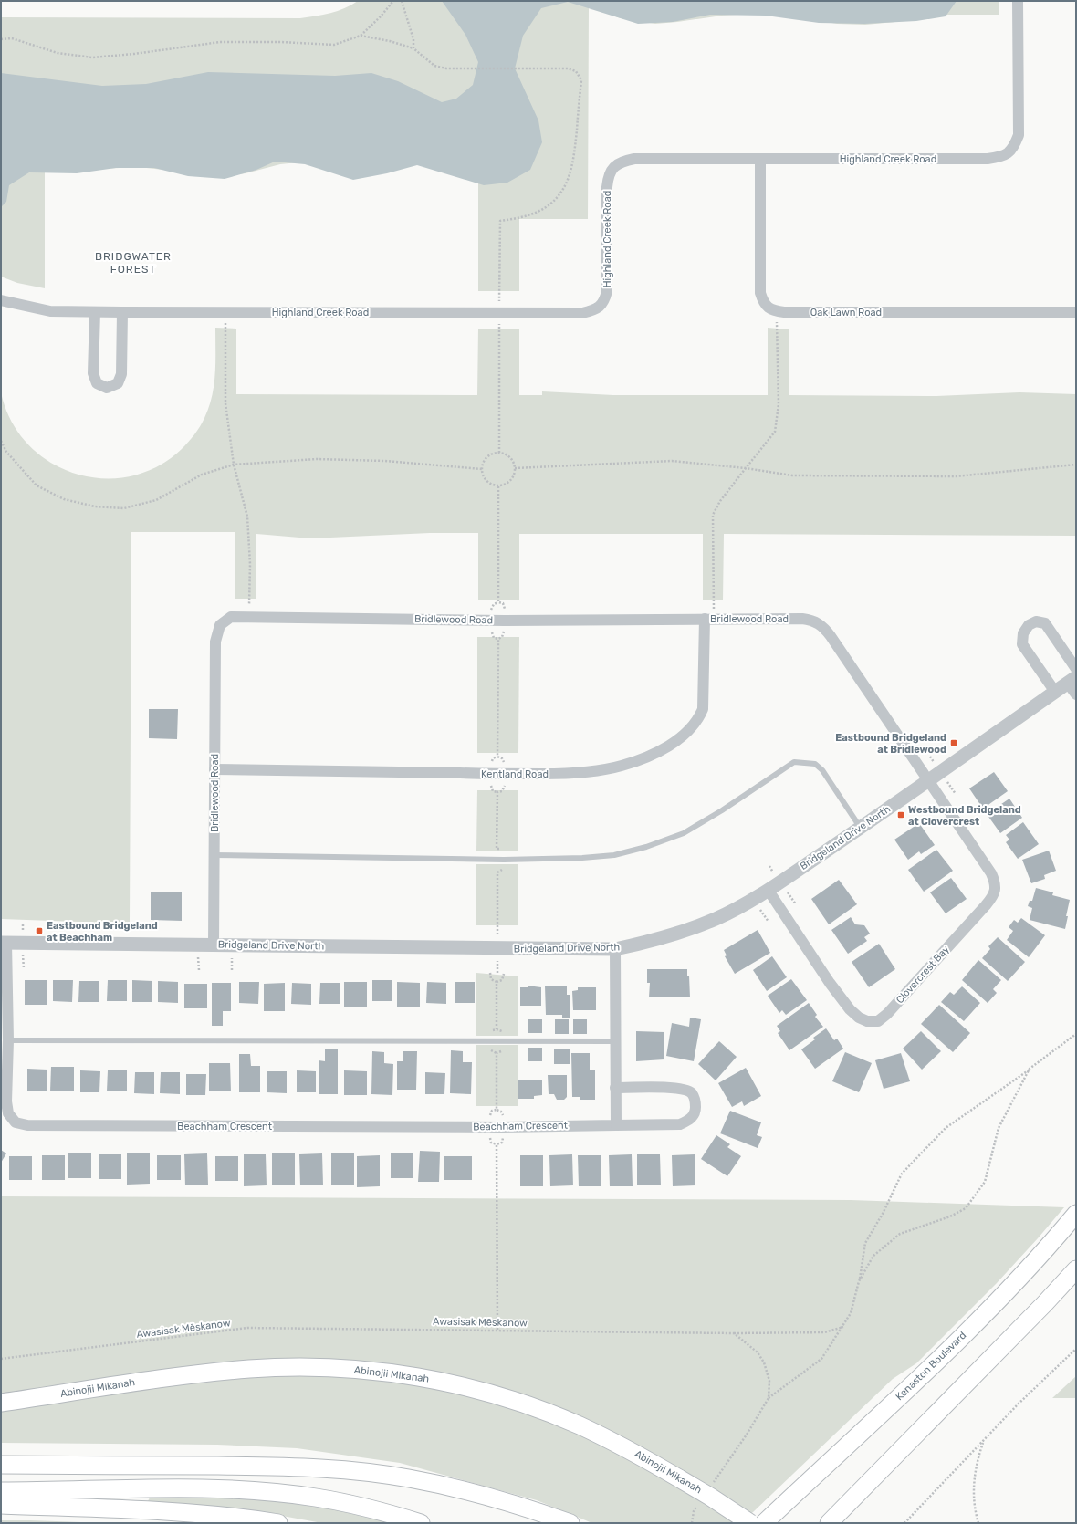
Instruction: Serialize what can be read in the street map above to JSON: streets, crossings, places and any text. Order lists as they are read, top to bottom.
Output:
{
  "streets": {
    "main road": ["Kenaston Boulevard", "Abinojii Mikanah"],
    "street": [
      "Highland Creek Road",
      "Oak Lawn Road",
      "Bridlewood Road",
      "Kentland Road",
      "Bridgeland Drive North",
      "Clovercrest Bay",
      "Beachham Crescent"
    ],
    "path": ["Awasisak Mēskanow"]
  },
  "crossings": [
    ["Highland Creek Road", "Oak Lawn Road"],
    ["Bridlewood Road", "Kentland Road"],
    ["Bridlewood Road", "Bridgeland Drive North"],
    ["Bridlewood Road", "Clovercrest Bay"],
    ["Bridgeland Drive North", "Clovercrest Bay"],
    ["Bridgeland Drive North", "Beachham Crescent"]
  ],
  "districts": ["BRIDGWATER FOREST"],
  "places": {
    "transit": ["Eastbound Bridgeland at Bridlewood", "Westbound Bridgeland at Clovercrest", "Eastbound Bridgeland at Beachham"]
  }
}
